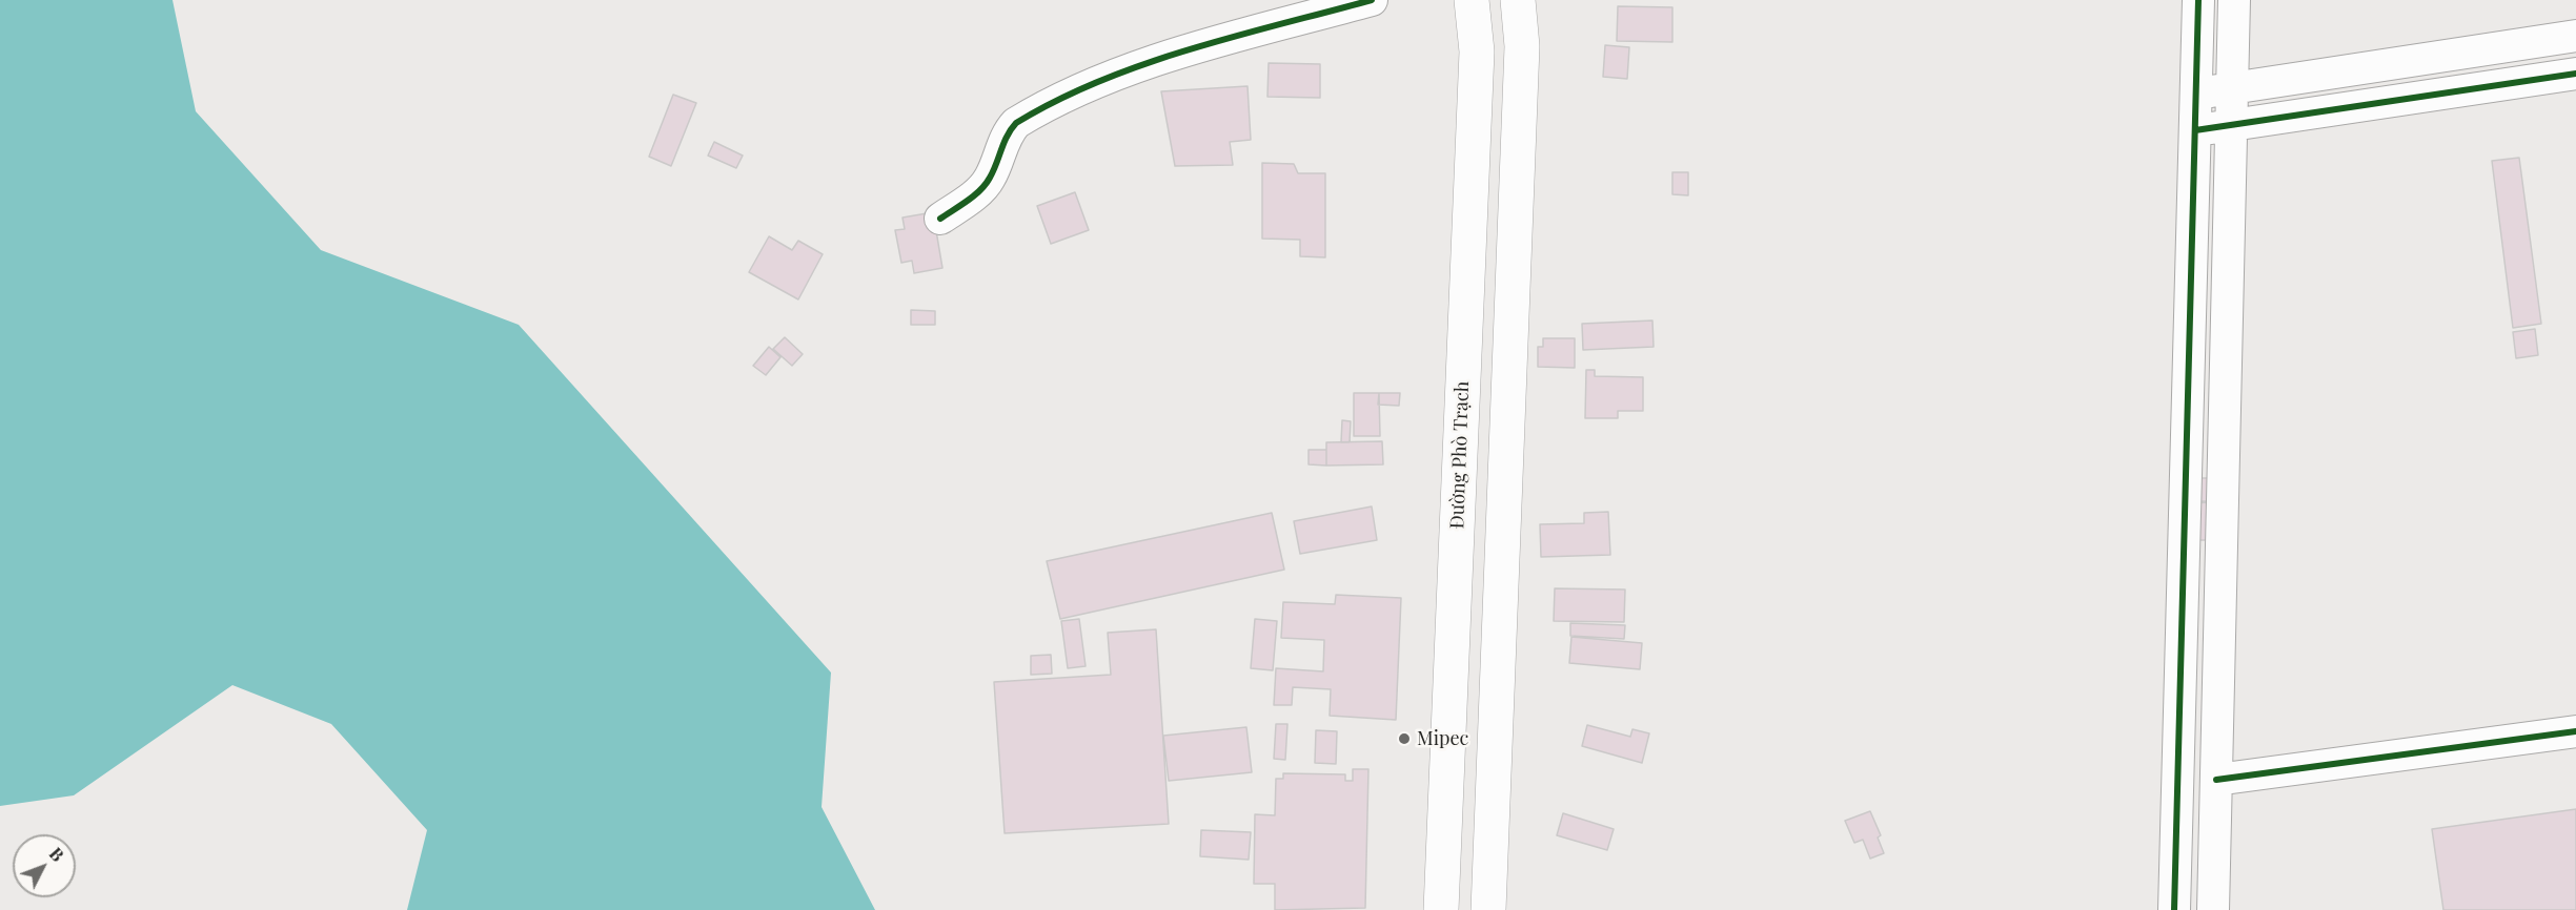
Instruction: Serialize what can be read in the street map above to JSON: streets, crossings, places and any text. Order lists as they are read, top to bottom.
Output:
{
  "streets": {
    "highway": ["Đường Phò Trạch"]
  },
  "places": ["Mipec"],
  "north": "top right"
}
